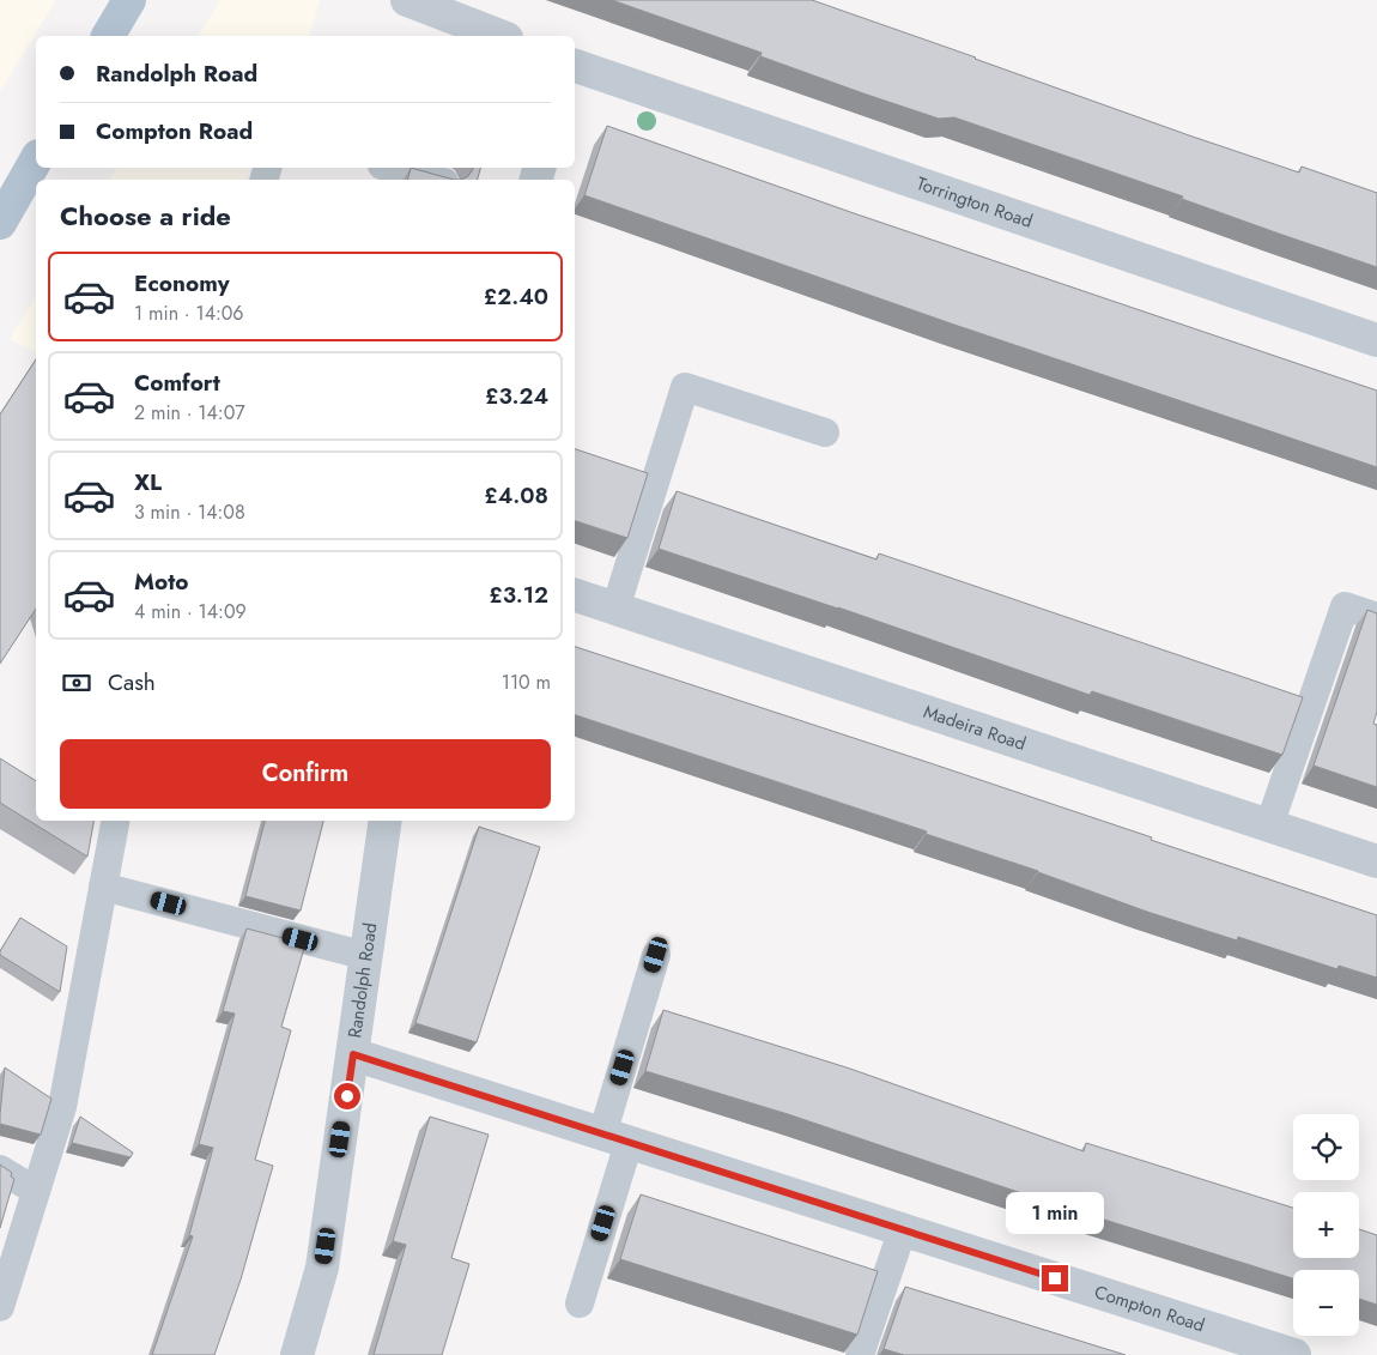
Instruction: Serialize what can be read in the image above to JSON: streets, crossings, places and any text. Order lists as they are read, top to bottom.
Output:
{
  "streets": {
    "street": [
      "Torrington Road",
      "Madeira Road",
      "Randolph Road",
      "Compton Road"
    ]
  },
  "crossings": [
    ["Randolph Road", "Compton Road"]
  ],
  "page": {
    "banner": ["Randolph Road", "Compton Road"],
    "heading": "Choose a ride",
    "list": [
      {
        "name": "Economy",
        "note": "1 min · 14:06",
        "value": "£2.40"
      },
      {
        "name": "Comfort",
        "note": "2 min · 14:07",
        "value": "£3.24"
      },
      {
        "name": "XL",
        "note": "3 min · 14:08",
        "value": "£4.08"
      },
      {
        "name": "Moto",
        "note": "4 min · 14:09",
        "value": "£3.12"
      }
    ],
    "pay": ["Cash", "110 m"],
    "buttons": "Confirm",
    "map_buttons": ["+", "−"],
    "bubble": "1 min"
  }
}
